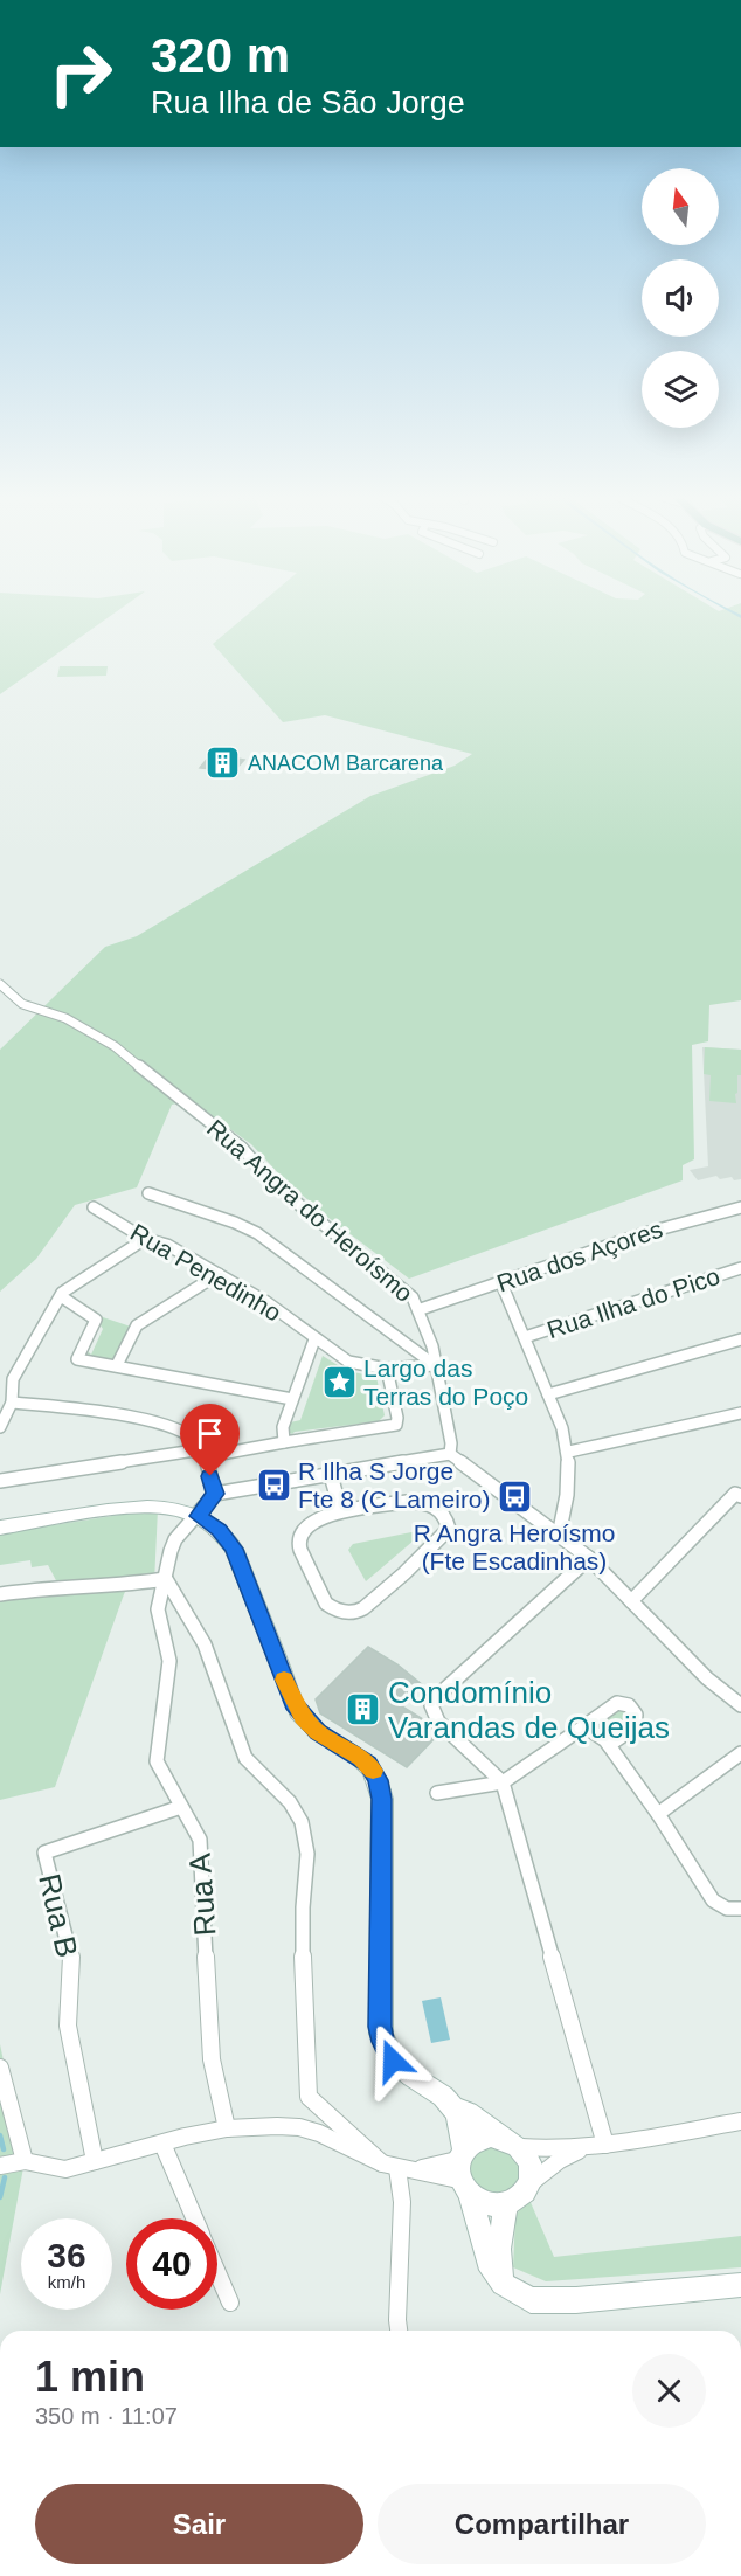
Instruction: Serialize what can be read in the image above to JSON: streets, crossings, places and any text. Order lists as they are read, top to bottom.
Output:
{
  "streets": {
    "street": [
      "Rua Angra do Heroísmo",
      "Rua dos Açores",
      "Rua Penedinho",
      "Rua Ilha do Pico",
      "Rua A",
      "Rua B"
    ]
  },
  "crossings": [
    ["Rua Angra do Heroísmo", "Rua dos Açores"],
    ["Rua Angra do Heroísmo", "Rua Penedinho"],
    ["Rua A", "Rua B"]
  ],
  "places": {
    "building": ["ANACOM Barcarena", "Condomínio Varandas de Queijas"],
    "place": ["Largo das Terras do Poço"],
    "bus stop": ["R Ilha S Jorge Fte 8 (C Lameiro)", "R Angra Heroísmo (Fte Escadinhas)"]
  },
  "north": "top",
  "page": {
    "turn": ["320 m", "Rua Ilha de São Jorge"],
    "speed": "36 km/h",
    "limit": "40",
    "heading": ["1 min", "350 m · 11:07"],
    "buttons": ["Sair", "Compartilhar"]
  }
}
